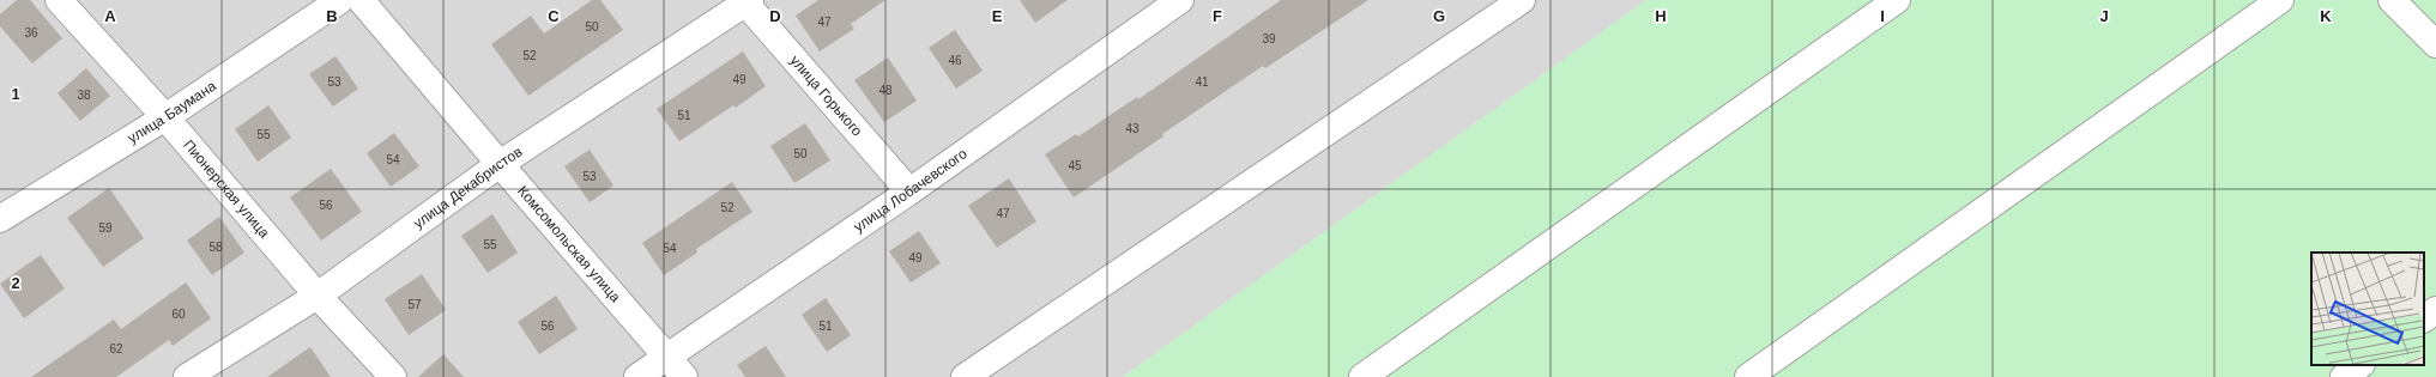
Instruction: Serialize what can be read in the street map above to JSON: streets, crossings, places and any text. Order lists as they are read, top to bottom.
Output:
{
  "streets": {
    "street": [
      "улица Горького",
      "улица Баумана",
      "Пионерская улица",
      "улица Декабристов",
      "улица Лобачевского",
      "Комсомольская улица"
    ]
  },
  "crossings": [
    ["улица Горького", "улица Декабристов"],
    ["улица Горького", "улица Лобачевского"],
    ["улица Баумана", "Пионерская улица"],
    ["Пионерская улица", "улица Декабристов"],
    ["улица Декабристов", "Комсомольская улица"],
    ["улица Лобачевского", "Комсомольская улица"]
  ],
  "house_numbers": [
    "47",
    "50",
    "36",
    "39",
    "52",
    "46",
    "49",
    "53",
    "41",
    "48",
    "38",
    "51",
    "43",
    "55",
    "50",
    "54",
    "45",
    "53",
    "56",
    "52",
    "47",
    "59",
    "55",
    "58",
    "54",
    "49",
    "57",
    "60",
    "56",
    "51",
    "62"
  ],
  "grid": {
    "columns": [
      "A",
      "B",
      "C",
      "D",
      "E",
      "F",
      "G",
      "H",
      "I",
      "J",
      "K"
    ],
    "rows": ["1", "2"]
  }
}
